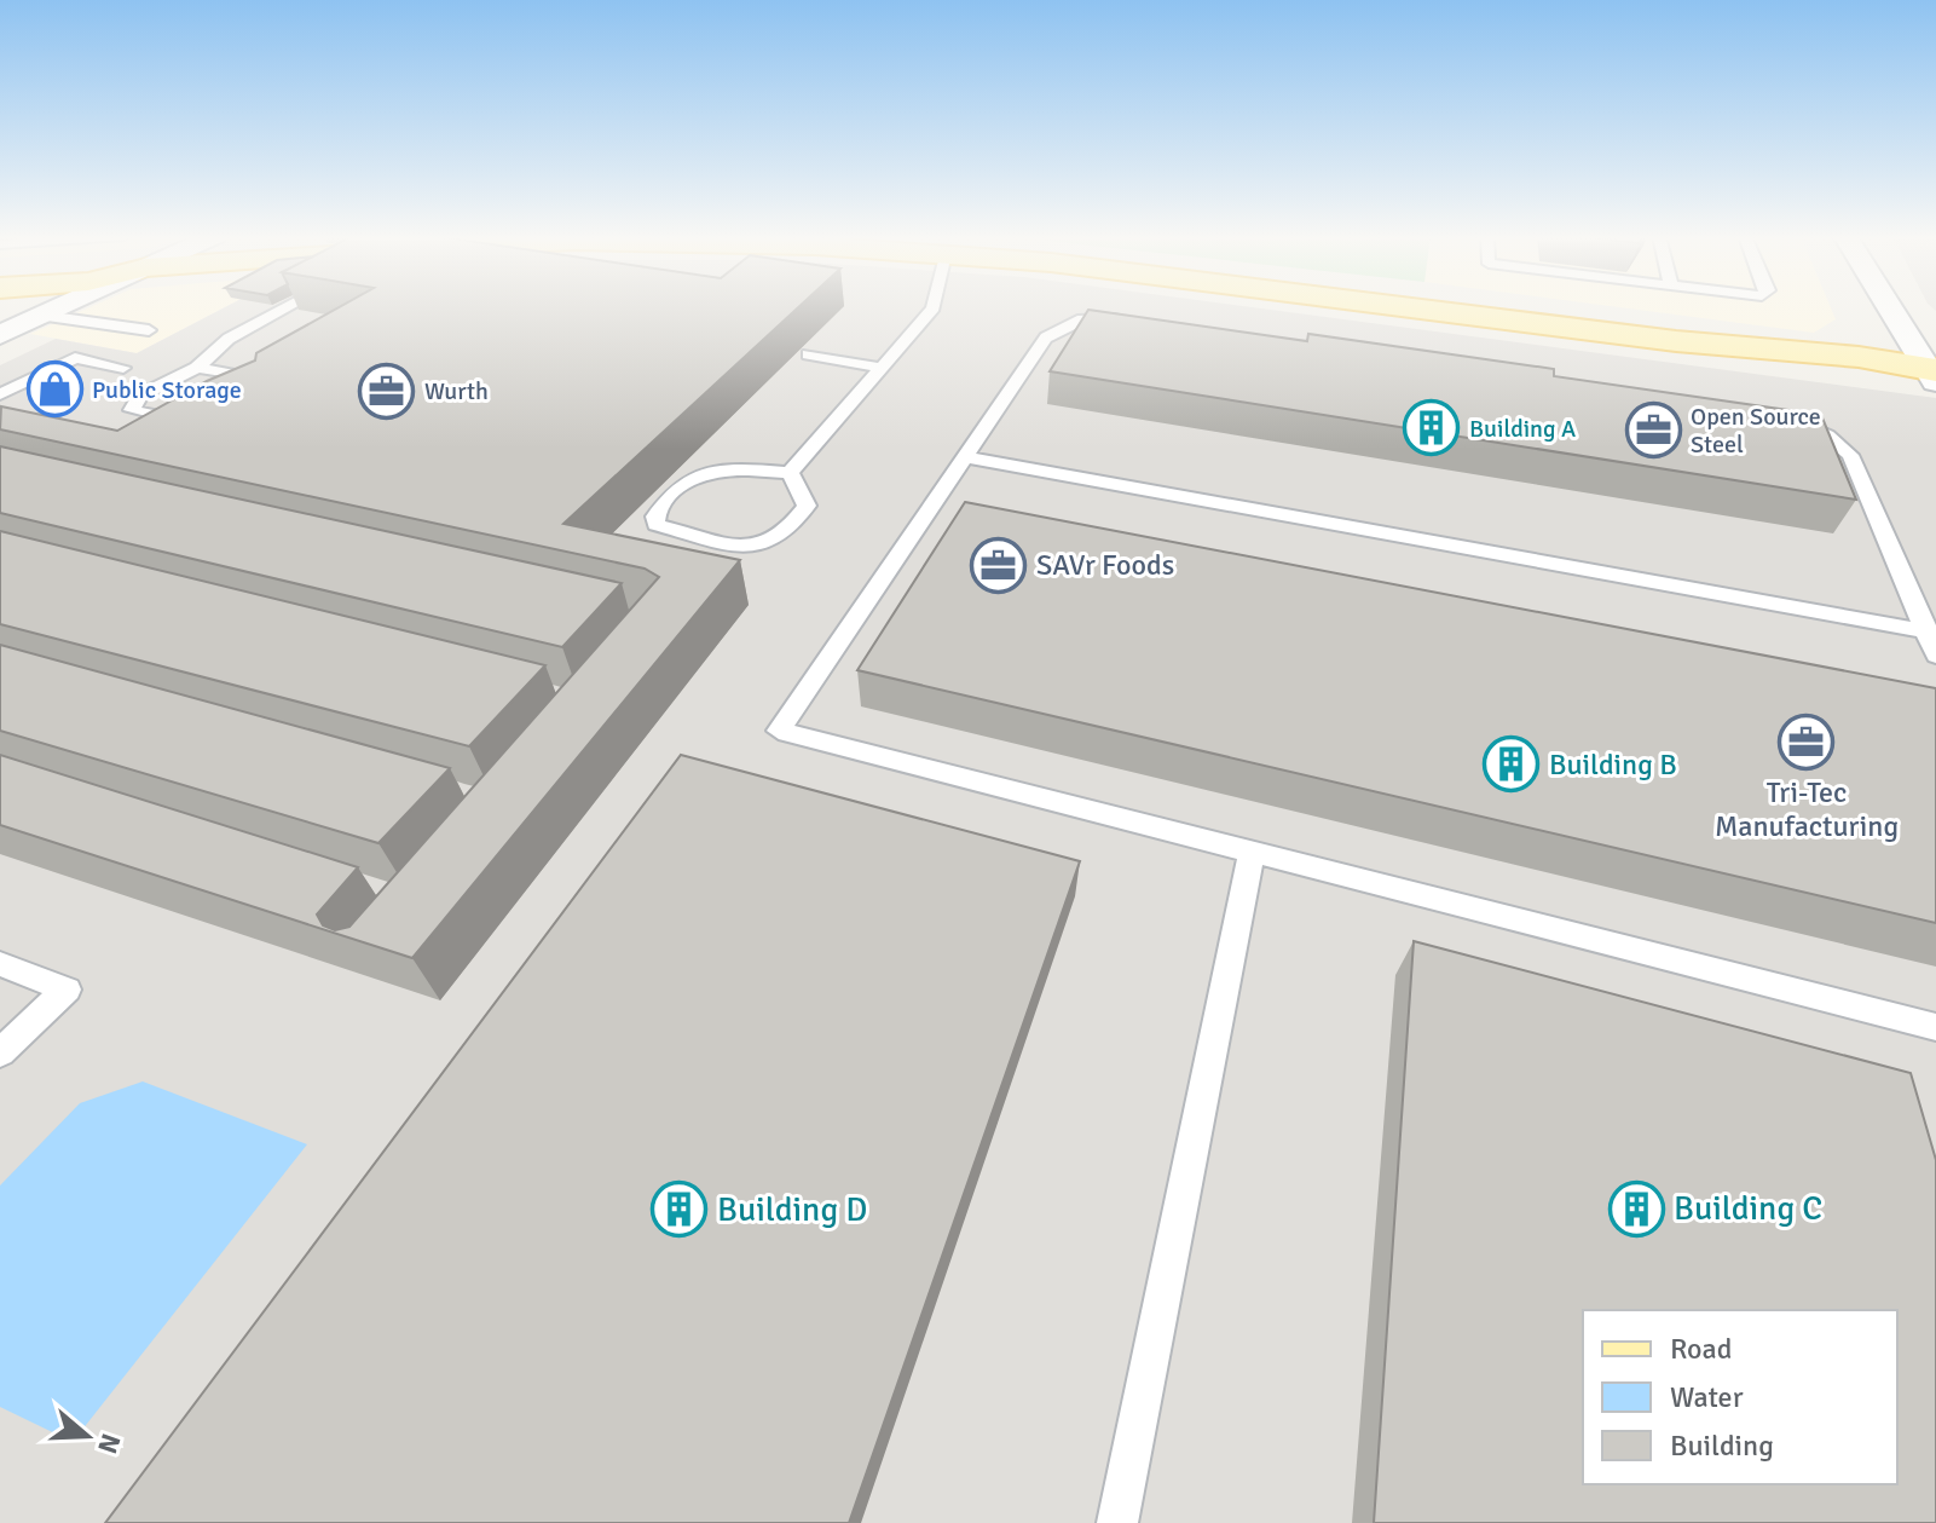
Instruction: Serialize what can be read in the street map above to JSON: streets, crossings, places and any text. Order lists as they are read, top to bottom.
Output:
{
  "places": {
    "shop": ["Public Storage"],
    "office": [
      "Wurth",
      "Open Source Steel",
      "SAVr Foods",
      "Tri-Tec Manufacturing"
    ],
    "building": [
      "Building A",
      "Building B",
      "Building C",
      "Building D"
    ]
  },
  "legend": ["Road", "Water", "Building"],
  "north": "right"
}
